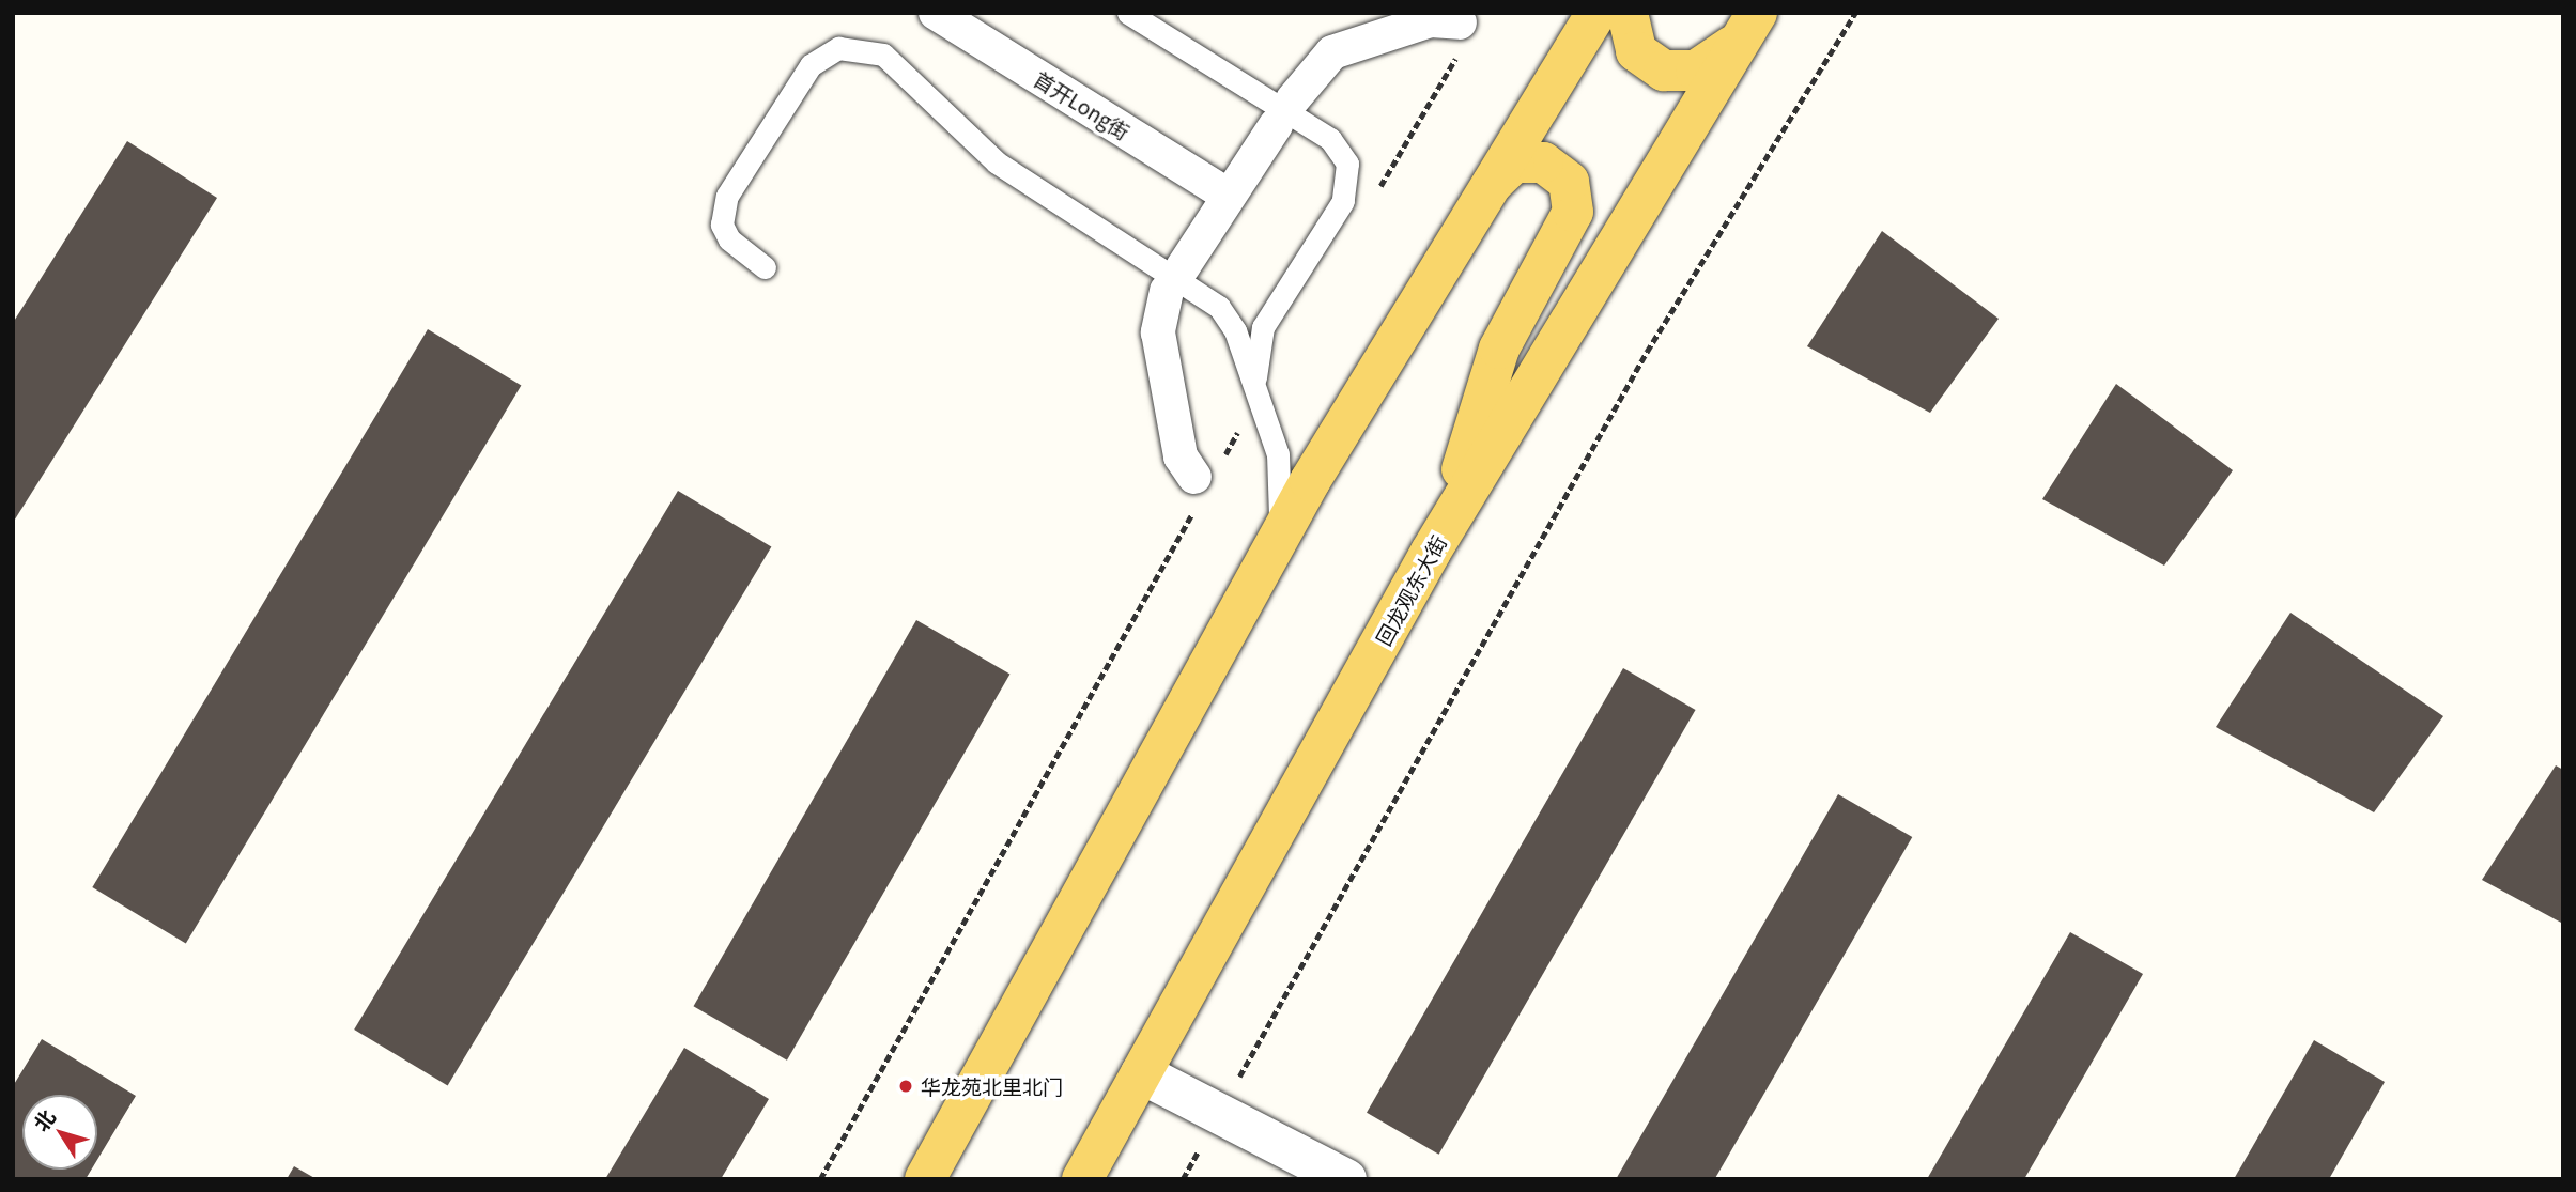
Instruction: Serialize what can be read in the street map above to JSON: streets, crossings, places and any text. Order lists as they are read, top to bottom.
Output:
{
  "streets": {
    "main road": ["回龙观东大街"],
    "street": ["首开Long街"]
  },
  "places": ["华龙苑北里北门"],
  "north": "top left"
}
